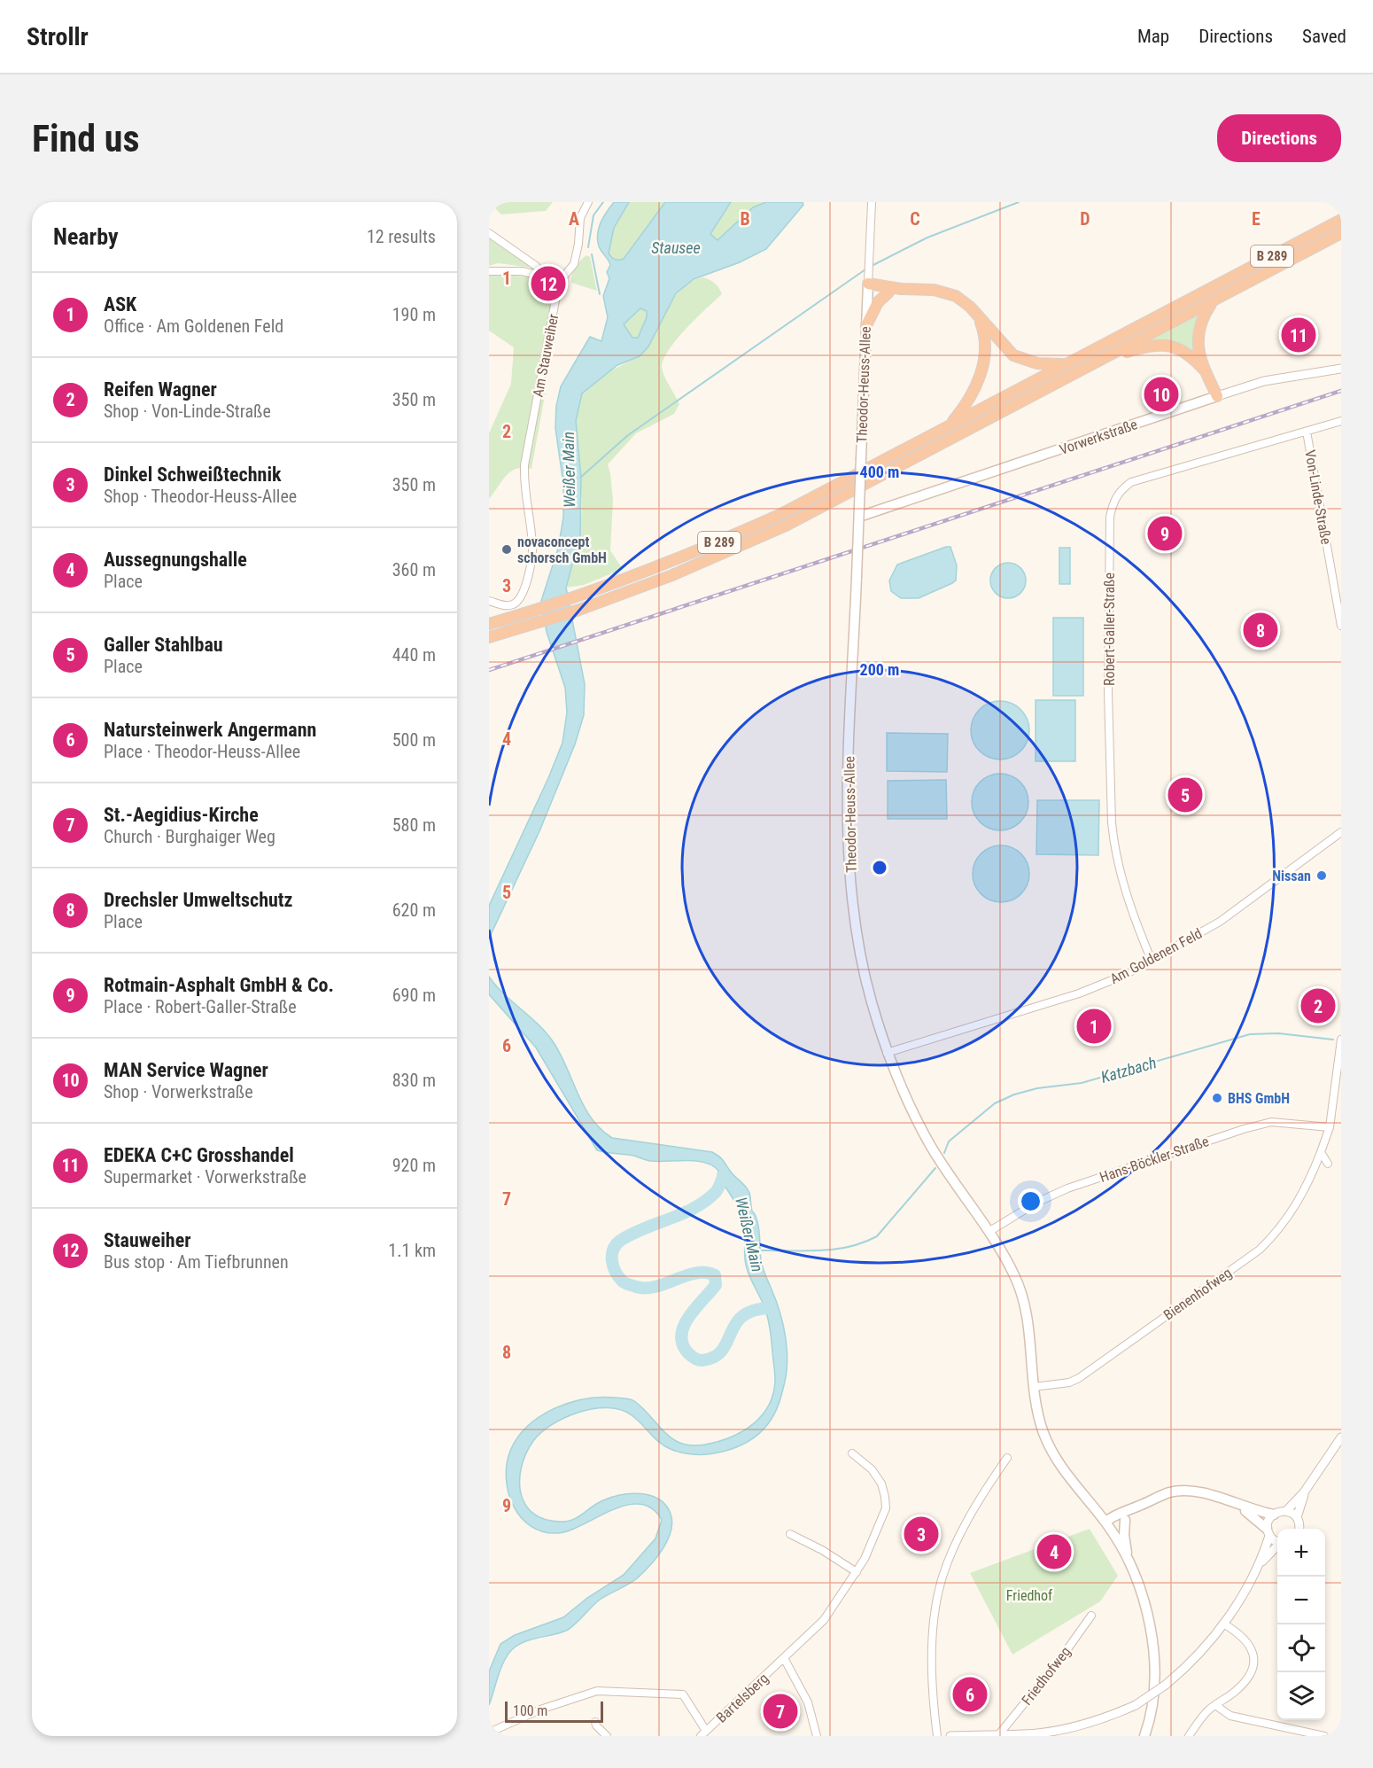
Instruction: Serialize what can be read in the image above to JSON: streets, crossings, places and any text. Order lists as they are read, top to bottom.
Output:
{
  "streets": {
    "highway": ["B 289"],
    "main road": ["Theodor-Heuss-Allee", "Vorwerkstraße"],
    "street": [
      "Am Stauweiher",
      "Von-Linde-Straße",
      "Robert-Galler-Straße",
      "Am Goldenen Feld",
      "Hans-Böckler-Straße",
      "Bienenhofweg",
      "Friedhofweg",
      "Bartelsberg"
    ]
  },
  "crossings": [
    ["Theodor-Heuss-Allee", "Vorwerkstraße"],
    ["Theodor-Heuss-Allee", "Am Goldenen Feld"],
    ["Theodor-Heuss-Allee", "Hans-Böckler-Straße"],
    ["Theodor-Heuss-Allee", "Bienenhofweg"],
    ["Von-Linde-Straße", "Robert-Galler-Straße"],
    ["Robert-Galler-Straße", "Am Goldenen Feld"]
  ],
  "water": ["Stausee", "Weißer Main", "Katzbach"],
  "parks": ["Friedhof"],
  "places": ["novaconcept schorsch GmbH", "Nissan", "BHS GmbH"],
  "scale_bar": "100 m",
  "page": {
    "header": "Strollr",
    "nav": ["Map", "Directions", "Saved"],
    "buttons": "Directions",
    "title": "Find us",
    "heading": ["Nearby", "12 results"],
    "pins": [
      "12",
      "11",
      "10",
      "9",
      "8",
      "5",
      "2",
      "1",
      "3",
      "4",
      "6",
      "7"
    ],
    "list": [
      {
        "mark": "1",
        "name": "ASK",
        "note": "Office · Am Goldenen Feld",
        "value": "190 m"
      },
      {
        "mark": "2",
        "name": "Reifen Wagner",
        "note": "Shop · Von-Linde-Straße",
        "value": "350 m"
      },
      {
        "mark": "3",
        "name": "Dinkel Schweißtechnik",
        "note": "Shop · Theodor-Heuss-Allee",
        "value": "350 m"
      },
      {
        "mark": "4",
        "name": "Aussegnungshalle",
        "note": "Place",
        "value": "360 m"
      },
      {
        "mark": "5",
        "name": "Galler Stahlbau",
        "note": "Place",
        "value": "440 m"
      },
      {
        "mark": "6",
        "name": "Natursteinwerk Angermann",
        "note": "Place · Theodor-Heuss-Allee",
        "value": "500 m"
      },
      {
        "mark": "7",
        "name": "St.-Aegidius-Kirche",
        "note": "Church · Burghaiger Weg",
        "value": "580 m"
      },
      {
        "mark": "8",
        "name": "Drechsler Umweltschutz",
        "note": "Place",
        "value": "620 m"
      },
      {
        "mark": "9",
        "name": "Rotmain-Asphalt GmbH & Co.",
        "note": "Place · Robert-Galler-Straße",
        "value": "690 m"
      },
      {
        "mark": "10",
        "name": "MAN Service Wagner",
        "note": "Shop · Vorwerkstraße",
        "value": "830 m"
      },
      {
        "mark": "11",
        "name": "EDEKA C+C Grosshandel",
        "note": "Supermarket · Vorwerkstraße",
        "value": "920 m"
      },
      {
        "mark": "12",
        "name": "Stauweiher",
        "note": "Bus stop · Am Tiefbrunnen",
        "value": "1.1 km"
      }
    ],
    "map_buttons": ["+", "−"],
    "scale": "100 m"
  },
  "grid": {
    "columns": [
      "A",
      "B",
      "C",
      "D",
      "E"
    ],
    "rows": [
      "1",
      "2",
      "3",
      "4",
      "5",
      "6",
      "7",
      "8",
      "9"
    ]
  },
  "rings": ["400 m", "200 m"]
}
